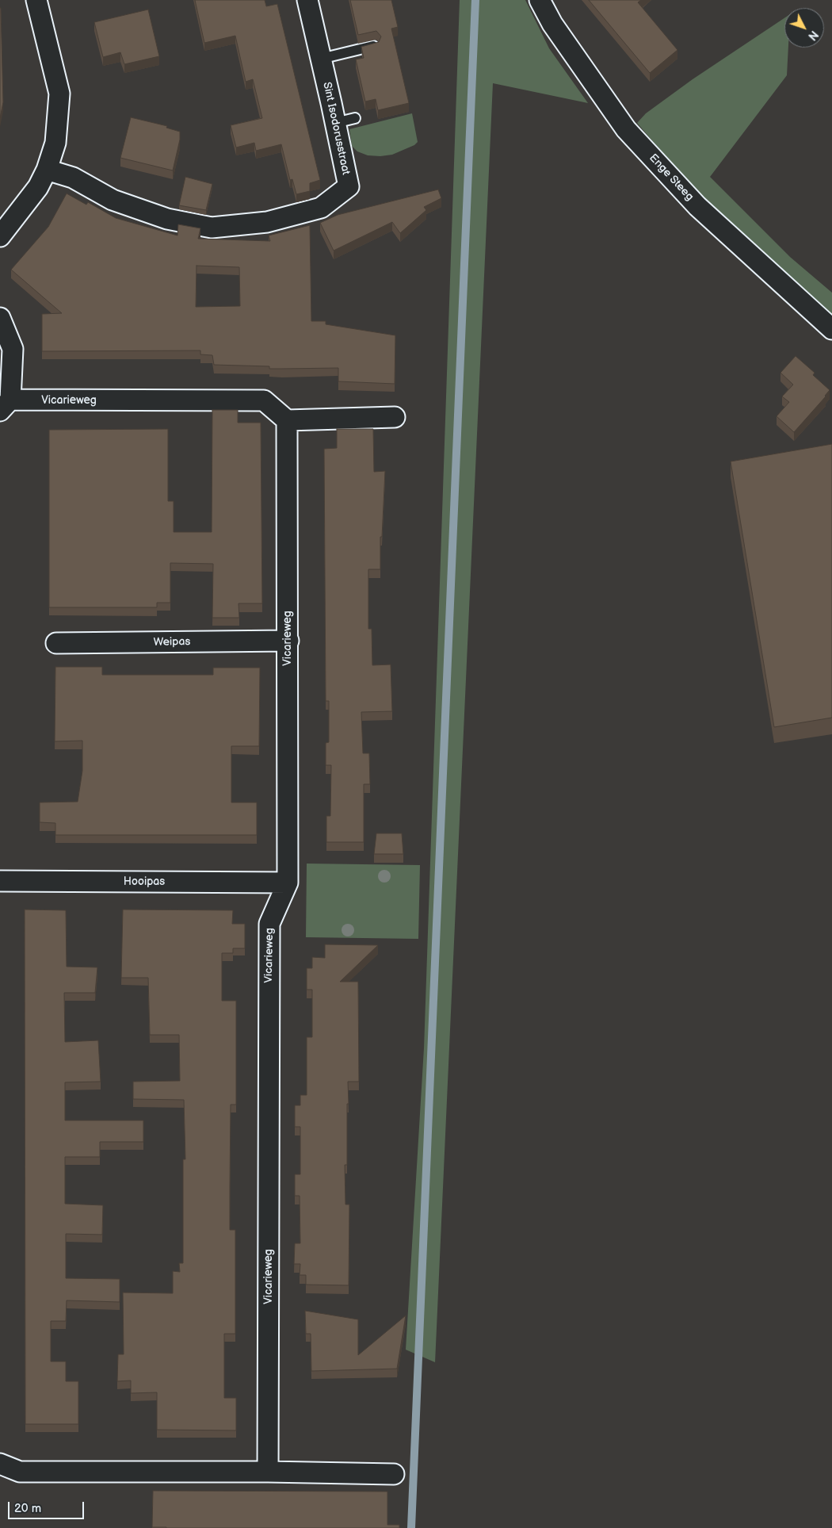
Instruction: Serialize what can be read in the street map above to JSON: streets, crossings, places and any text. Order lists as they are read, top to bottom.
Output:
{
  "streets": {
    "street": [
      "Sint Isodorusstraat",
      "Enge Steeg",
      "Vicarieweg",
      "Weipas",
      "Hooipas"
    ]
  },
  "crossings": [
    ["Vicarieweg", "Weipas"],
    ["Vicarieweg", "Hooipas"]
  ],
  "scale_bar": "20 m",
  "north": "bottom right"
}
